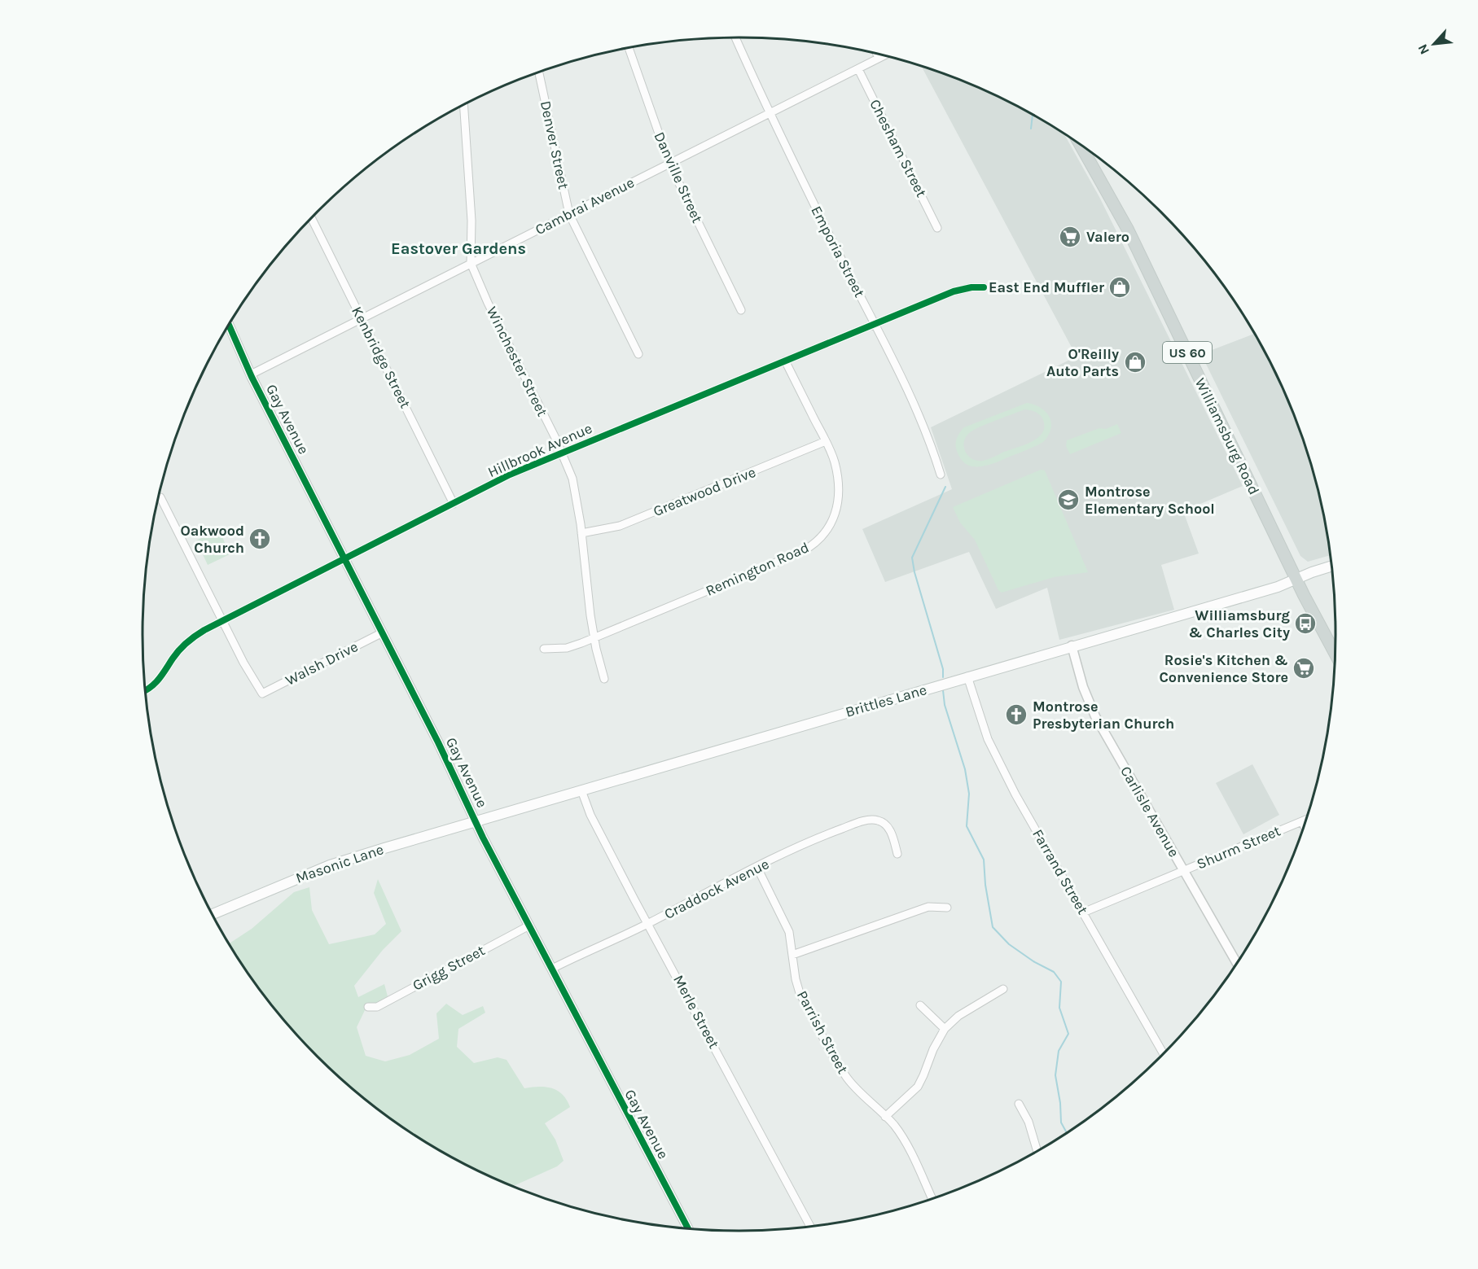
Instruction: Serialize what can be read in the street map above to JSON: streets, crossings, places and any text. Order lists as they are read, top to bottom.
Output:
{
  "streets": {
    "main road": [
      "US 60",
      "Williamsburg Road",
      "Brittles Lane",
      "Masonic Lane"
    ],
    "street": [
      "Denver Street",
      "Chesham Street",
      "Danville Street",
      "Cambrai Avenue",
      "Emporia Street",
      "Kenbridge Street",
      "Winchester Street",
      "Gay Avenue",
      "Hillbrook Avenue",
      "Greatwood Drive",
      "Remington Road",
      "Walsh Drive",
      "Carlisle Avenue",
      "Shurm Street",
      "Farrand Street",
      "Craddock Avenue",
      "Grigg Street",
      "Merle Street",
      "Parrish Street"
    ]
  },
  "crossings": [
    ["Denver Street", "Cambrai Avenue"],
    ["Chesham Street", "Cambrai Avenue"],
    ["Danville Street", "Cambrai Avenue"],
    ["Cambrai Avenue", "Emporia Street"],
    ["Cambrai Avenue", "Kenbridge Street"],
    ["Cambrai Avenue", "Winchester Street"],
    ["Cambrai Avenue", "Gay Avenue"],
    ["Emporia Street", "Hillbrook Avenue"],
    ["Kenbridge Street", "Hillbrook Avenue"],
    ["Winchester Street", "Hillbrook Avenue"],
    ["Winchester Street", "Greatwood Drive"],
    ["Winchester Street", "Remington Road"],
    ["Gay Avenue", "Hillbrook Avenue"],
    ["Gay Avenue", "Walsh Drive"],
    ["Gay Avenue", "Brittles Lane"],
    ["Gay Avenue", "Masonic Lane"],
    ["Gay Avenue", "Craddock Avenue"],
    ["Gay Avenue", "Grigg Street"],
    ["Williamsburg Road", "Brittles Lane"],
    ["Hillbrook Avenue", "Remington Road"],
    ["Hillbrook Avenue", "Walsh Drive"],
    ["Greatwood Drive", "Remington Road"],
    ["Brittles Lane", "Carlisle Avenue"],
    ["Brittles Lane", "Masonic Lane"],
    ["Brittles Lane", "Farrand Street"],
    ["Brittles Lane", "Merle Street"],
    ["Carlisle Avenue", "Shurm Street"],
    ["Shurm Street", "Farrand Street"],
    ["Craddock Avenue", "Merle Street"],
    ["Craddock Avenue", "Parrish Street"]
  ],
  "districts": ["Eastover Gardens"],
  "places": {
    "supermarket": ["Valero", "Rosie's Kitchen & Convenience Store"],
    "shop": ["East End Muffler", "O'Reilly Auto Parts"],
    "school or university": ["Montrose Elementary School"],
    "church": ["Oakwood Church", "Montrose Presbyterian Church"],
    "bus stop": ["Williamsburg & Charles City"]
  },
  "north": "bottom left"
}
